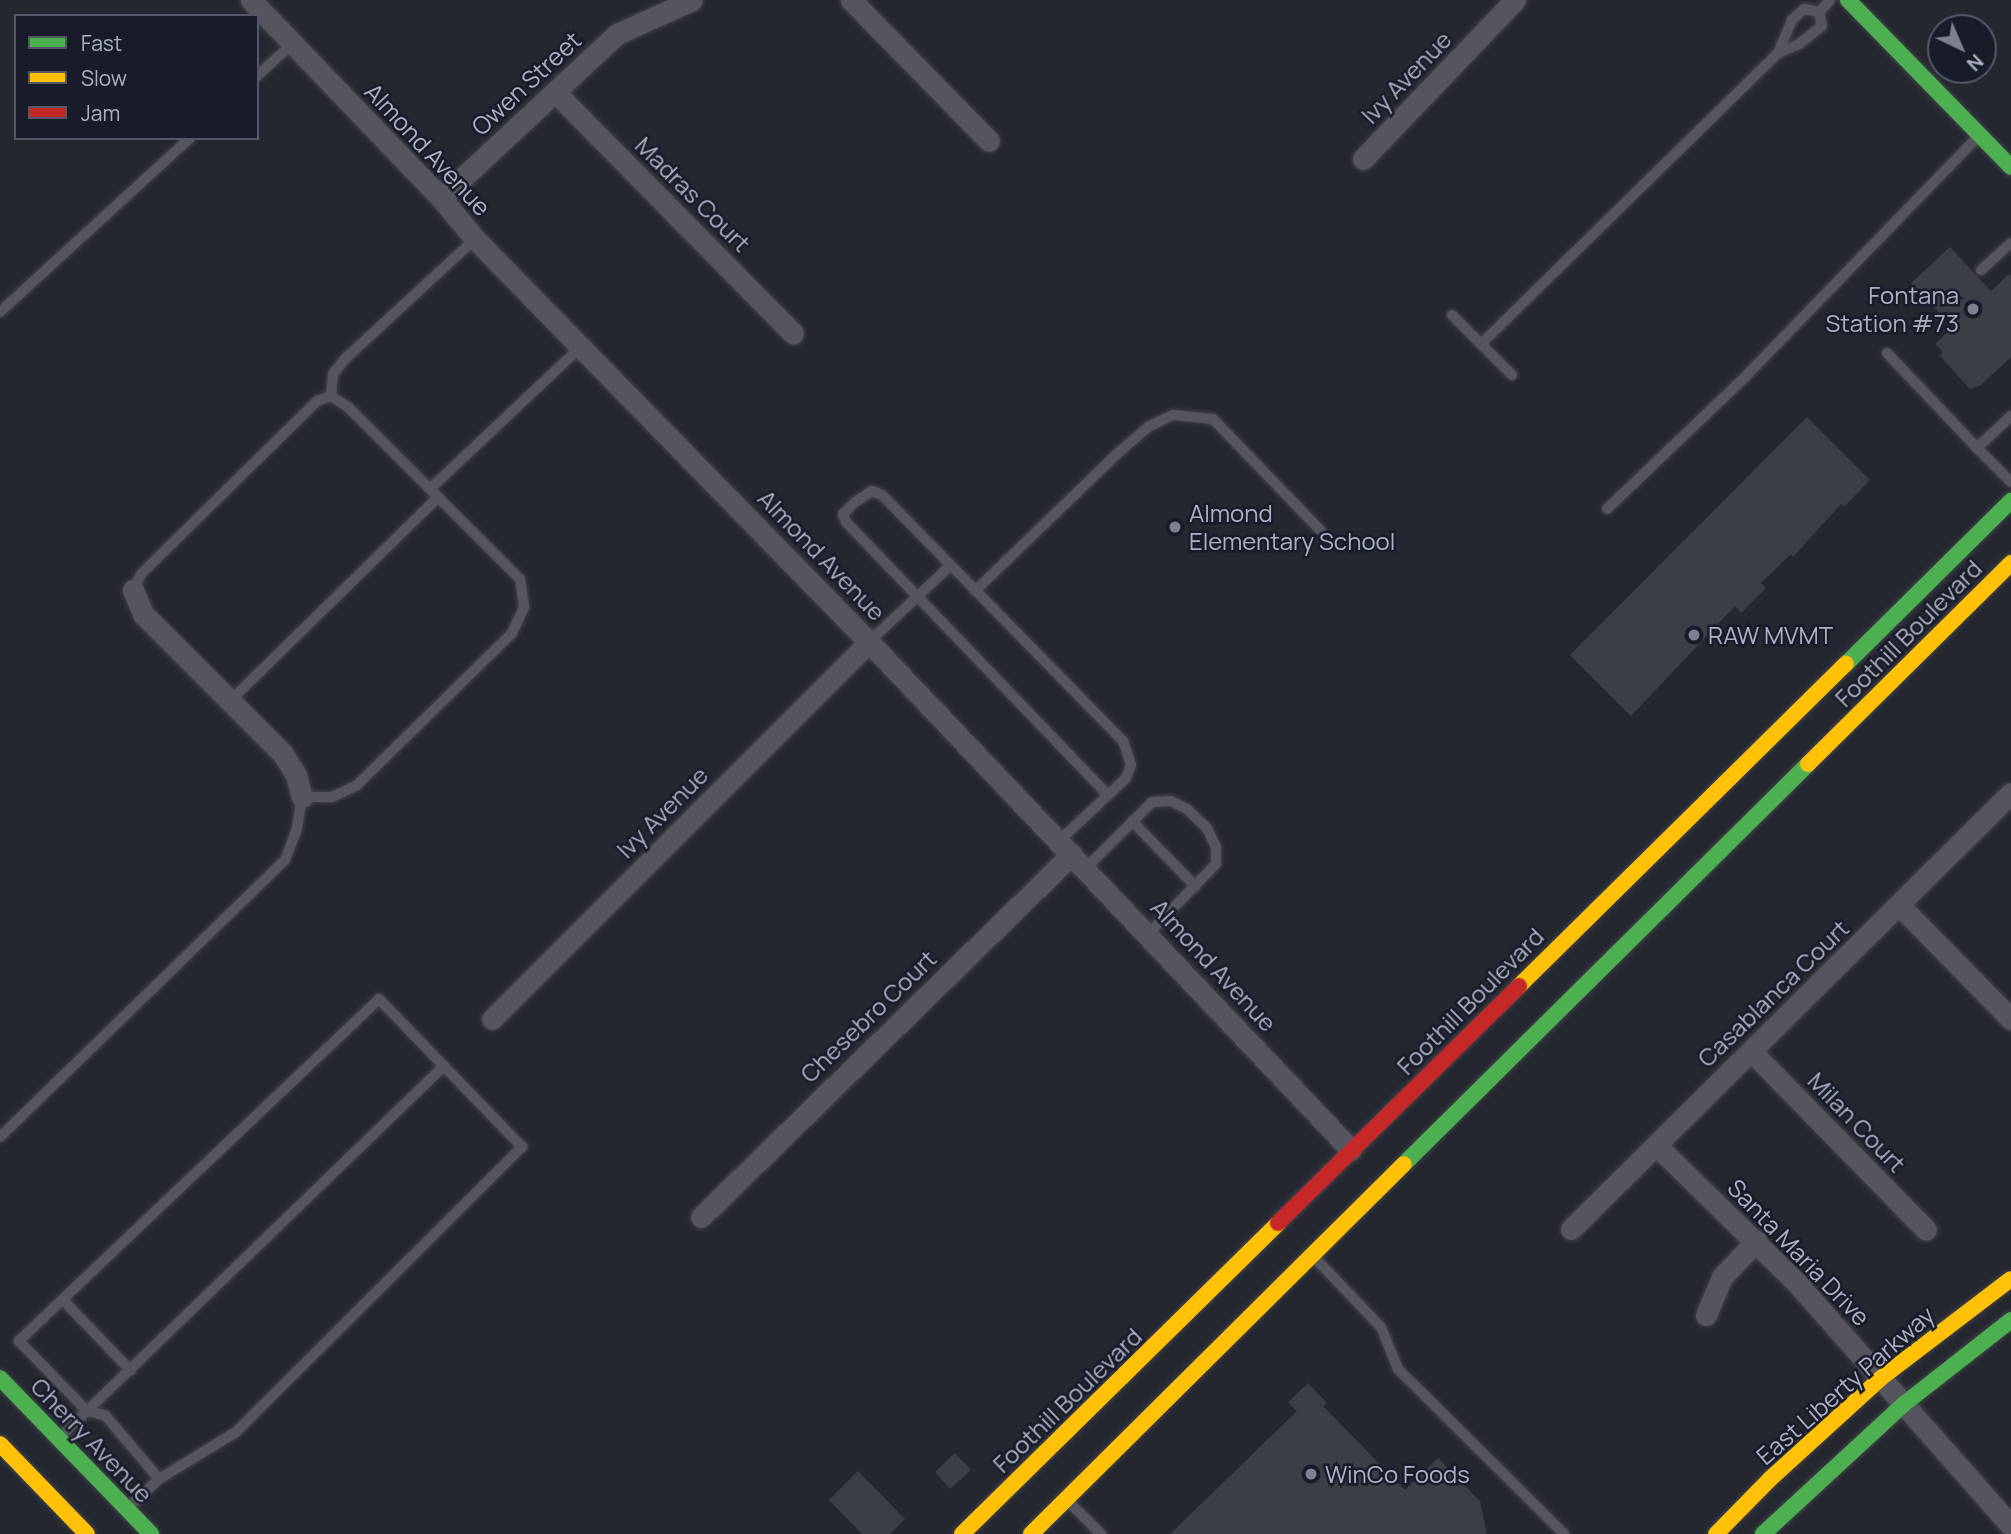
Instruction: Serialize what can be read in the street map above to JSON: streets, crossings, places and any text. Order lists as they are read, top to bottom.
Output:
{
  "streets": {
    "main road": ["Foothill Boulevard", "East Liberty Parkway", "Cherry Avenue"],
    "street": [
      "Ivy Avenue",
      "Owen Street",
      "Almond Avenue",
      "Madras Court",
      "Casablanca Court",
      "Chesebro Court",
      "Milan Court",
      "Santa Maria Drive"
    ]
  },
  "crossings": [
    ["Ivy Avenue", "Almond Avenue"],
    ["Owen Street", "Almond Avenue"],
    ["Owen Street", "Madras Court"],
    ["Almond Avenue", "Foothill Boulevard"],
    ["Almond Avenue", "Chesebro Court"],
    ["Casablanca Court", "Milan Court"],
    ["Casablanca Court", "Santa Maria Drive"],
    ["Santa Maria Drive", "East Liberty Parkway"]
  ],
  "places": [
    "Fontana Station #73",
    "Almond Elementary School",
    "RAW MVMT",
    "WinCo Foods"
  ],
  "legend": ["Fast", "Slow", "Jam"],
  "north": "bottom right"
}
